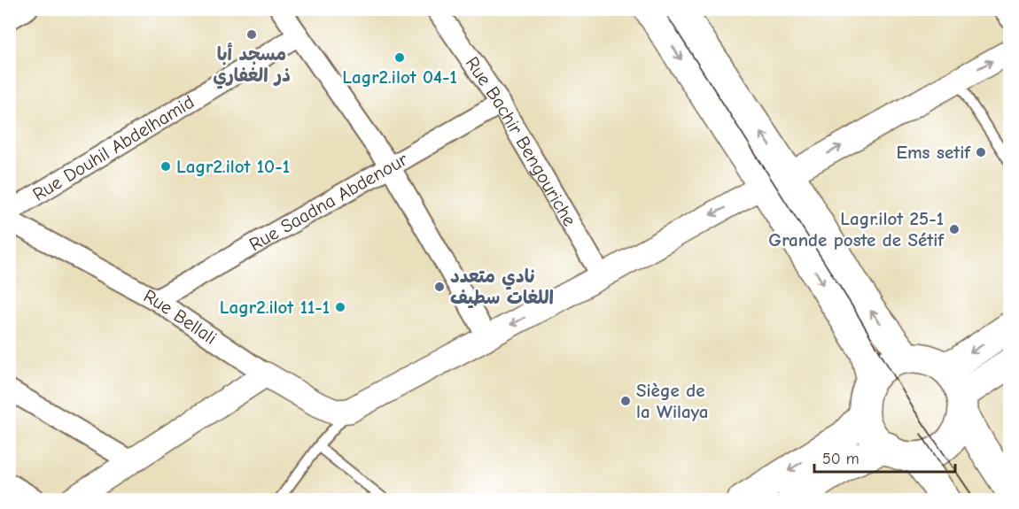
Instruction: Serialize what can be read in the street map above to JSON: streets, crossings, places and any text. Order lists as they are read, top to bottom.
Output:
{
  "streets": {
    "street": [
      "Rue Bachir Bengouriche",
      "Rue Douhil Abdelhamid",
      "Rue Saadna Abdenour",
      "Rue Bellali"
    ]
  },
  "crossings": [
    ["Rue Bachir Bengouriche", "Rue Saadna Abdenour"],
    ["Rue Saadna Abdenour", "Rue Bellali"]
  ],
  "places": [
    "مسجد أبا ذر الغفاري",
    "Lagr2.ilot 04-1",
    "Ems setif",
    "Lagr2.ilot 10-1",
    "Lagr.ilot 25-1 Grande poste de Sétif",
    "نادي متعدد اللغات سطيف",
    "Lagr2.ilot 11-1",
    "Siège de la Wilaya"
  ],
  "scale_bar": "50 m"
}
